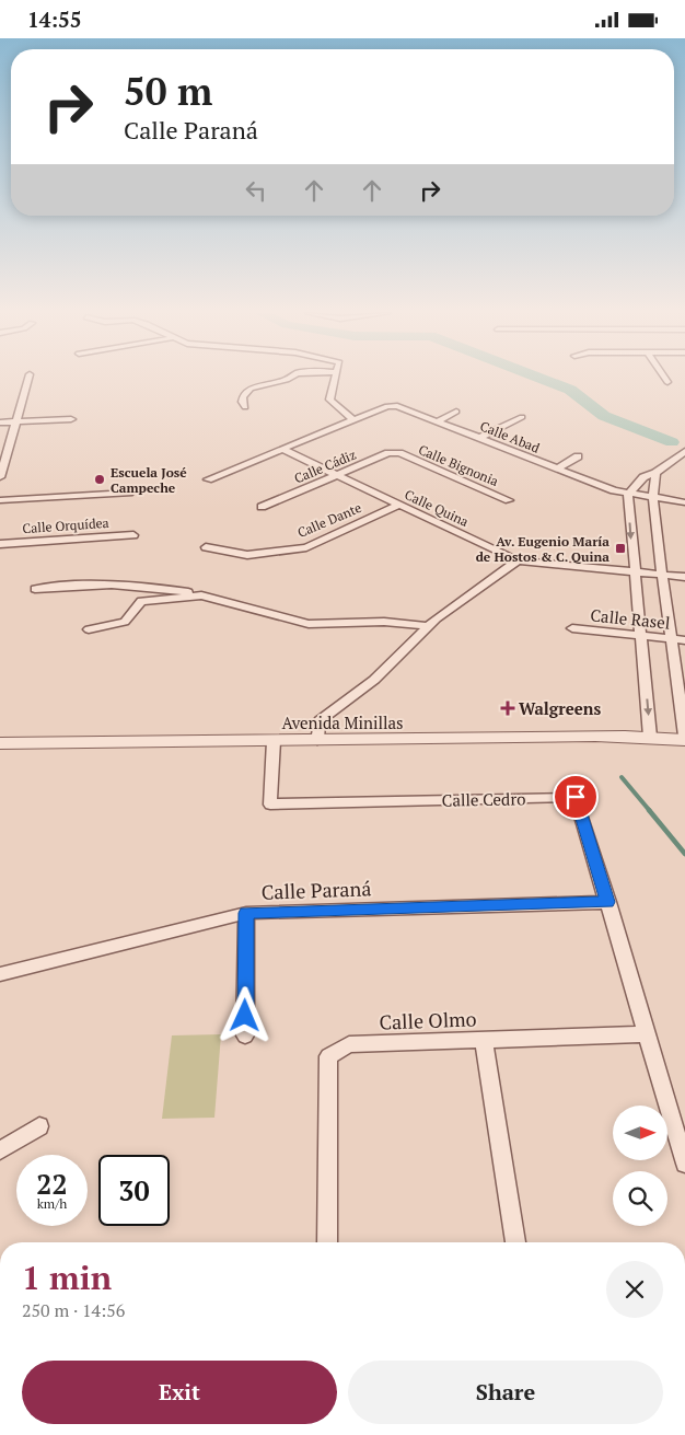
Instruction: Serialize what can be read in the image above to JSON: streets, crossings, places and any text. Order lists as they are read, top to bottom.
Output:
{
  "streets": {
    "street": [
      "Calle Abad",
      "Calle Bignonia",
      "Calle Cádiz",
      "Calle Quina",
      "Calle Dante",
      "Calle Orquídea",
      "Calle Rasel",
      "Avenida Minillas",
      "Calle Cedro",
      "Calle Paraná",
      "Calle Olmo"
    ]
  },
  "crossings": [
    ["Calle Abad", "Calle Quina"],
    ["Calle Bignonia", "Calle Cádiz"],
    ["Calle Cádiz", "Calle Quina"],
    ["Calle Quina", "Calle Dante"],
    ["Avenida Minillas", "Calle Cedro"],
    ["Calle Cedro", "Calle Paraná"],
    ["Calle Cedro", "Calle Olmo"]
  ],
  "places": {
    "other": ["Escuela José Campeche"],
    "transit": ["Av. Eugenio María de Hostos & C. Quina"],
    "health": ["Walgreens"]
  },
  "north": "right",
  "page": {
    "status": "14:55",
    "turn": ["50 m", "Calle Paraná"],
    "speed": "22 km/h",
    "limit": "30",
    "heading": ["1 min", "250 m · 14:56"],
    "buttons": ["Exit", "Share"]
  }
}
